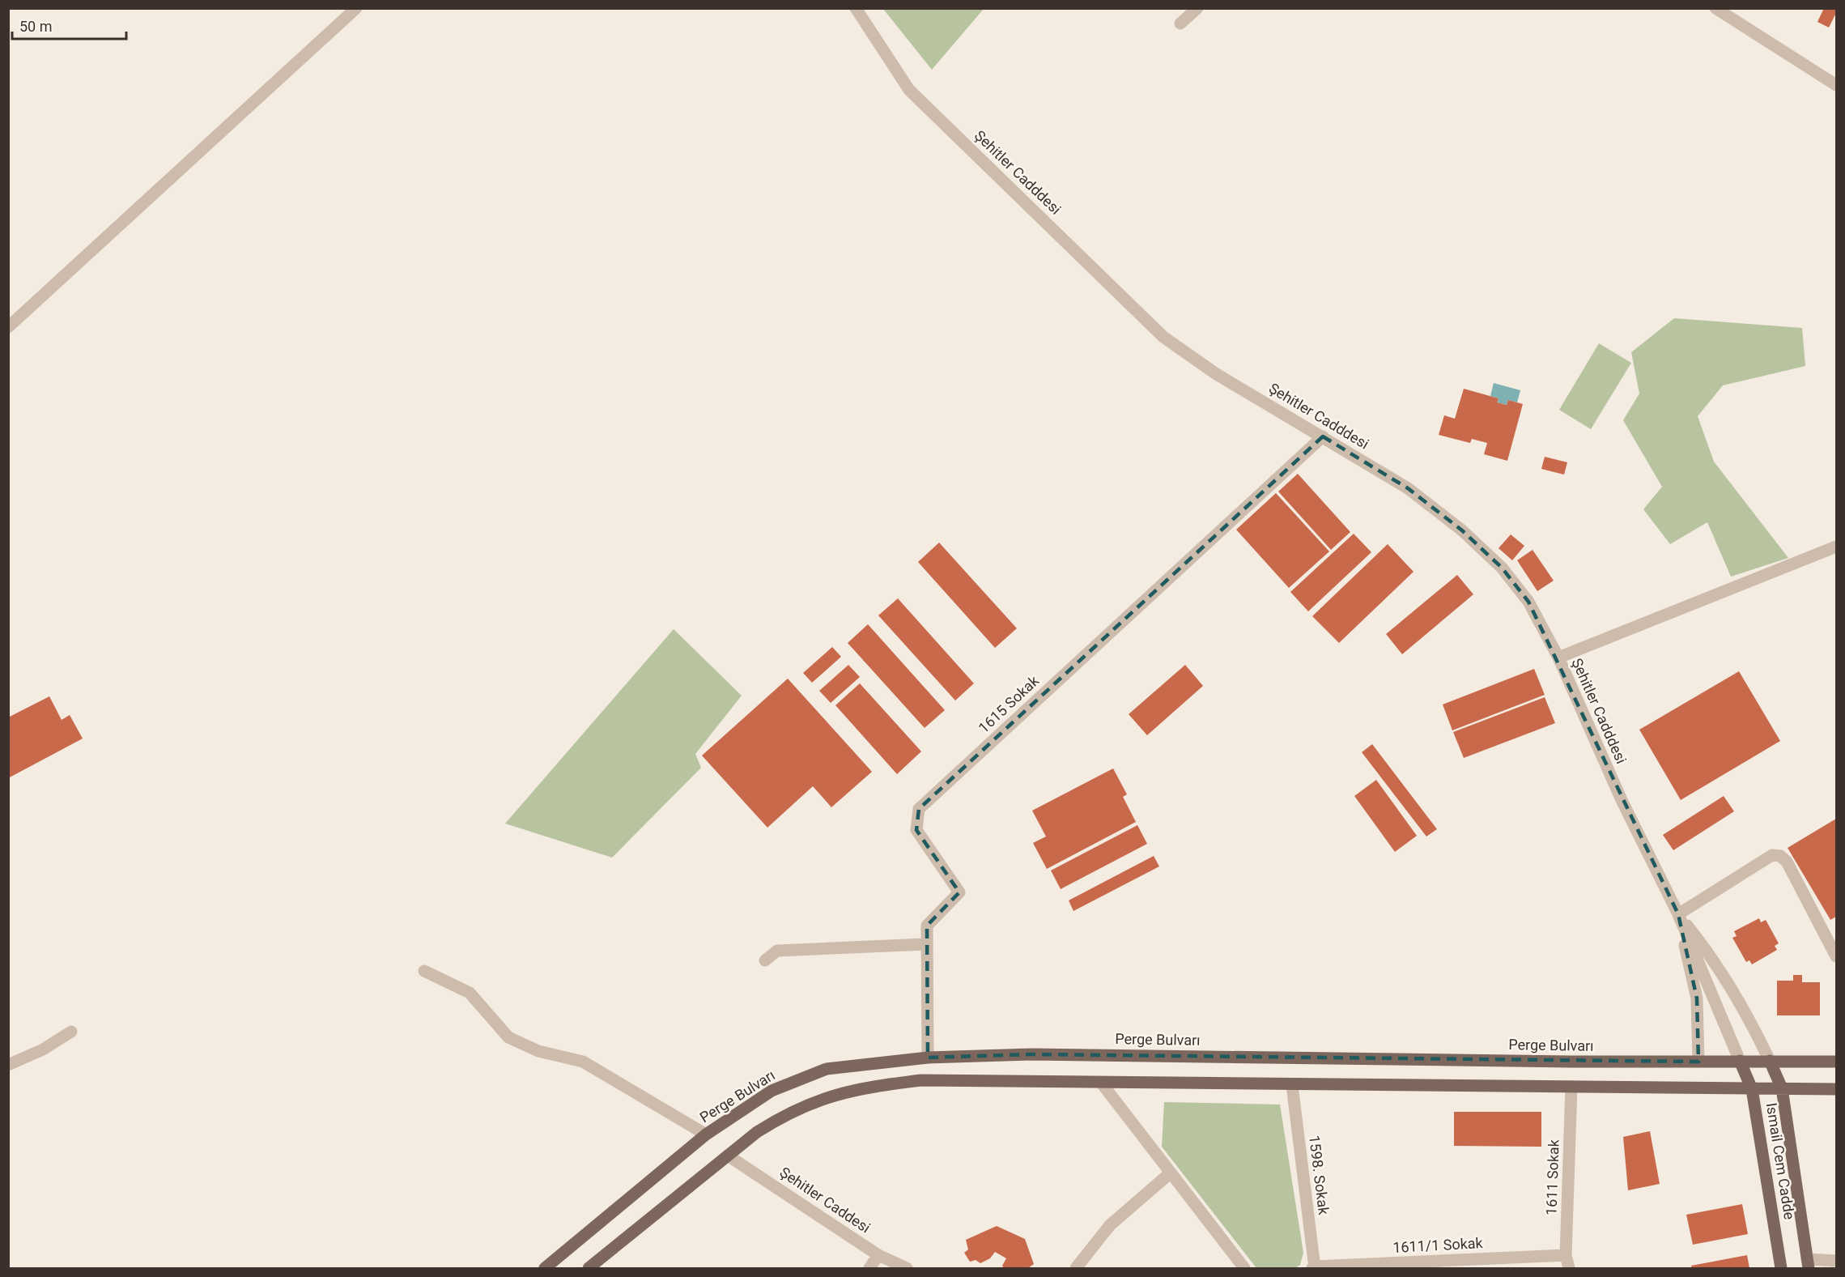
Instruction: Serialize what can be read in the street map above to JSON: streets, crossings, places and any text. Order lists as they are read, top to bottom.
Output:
{
  "streets": {
    "main road": ["Perge Bulvarı", "Ismail Cem Cadde"],
    "street": [
      "Şehitler Cadddesi",
      "1615 Sokak",
      "1598. Sokak",
      "1611 Sokak",
      "Şehitler Caddesi",
      "1611/1 Sokak"
    ]
  },
  "crossings": [
    ["Şehitler Cadddesi", "1615 Sokak"],
    ["1615 Sokak", "Perge Bulvarı"],
    ["Perge Bulvarı", "Ismail Cem Cadde"],
    ["1598. Sokak", "1611/1 Sokak"],
    ["1611 Sokak", "1611/1 Sokak"]
  ],
  "scale_bar": "50 m"
}
